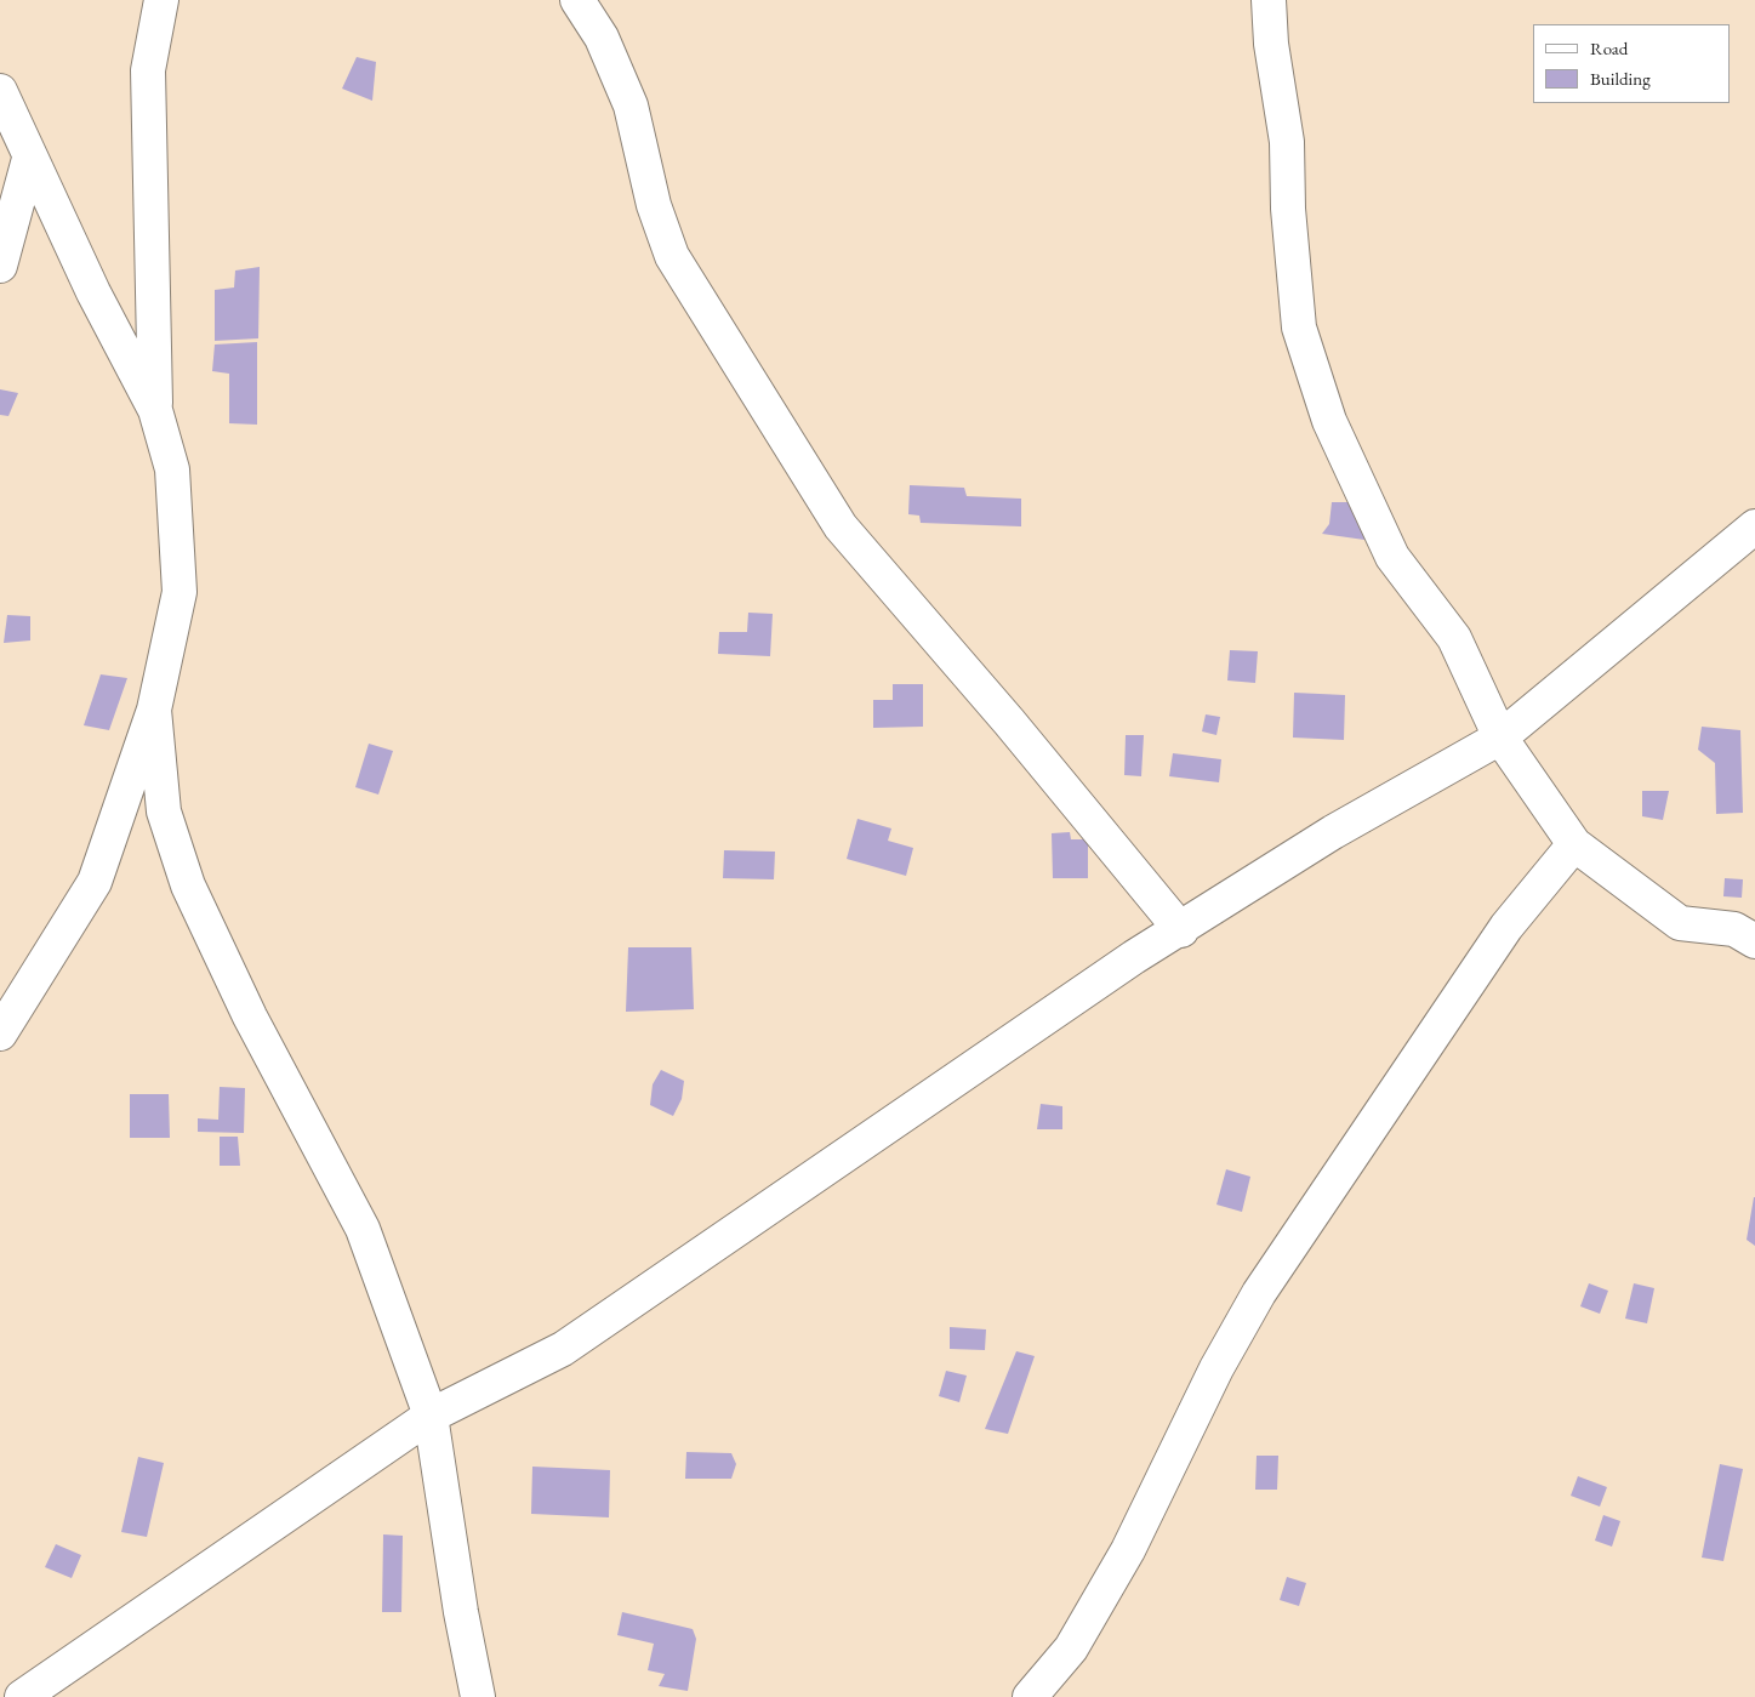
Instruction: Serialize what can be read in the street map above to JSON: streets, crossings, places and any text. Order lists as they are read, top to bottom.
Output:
{
  "legend": ["Road", "Building"]
}
